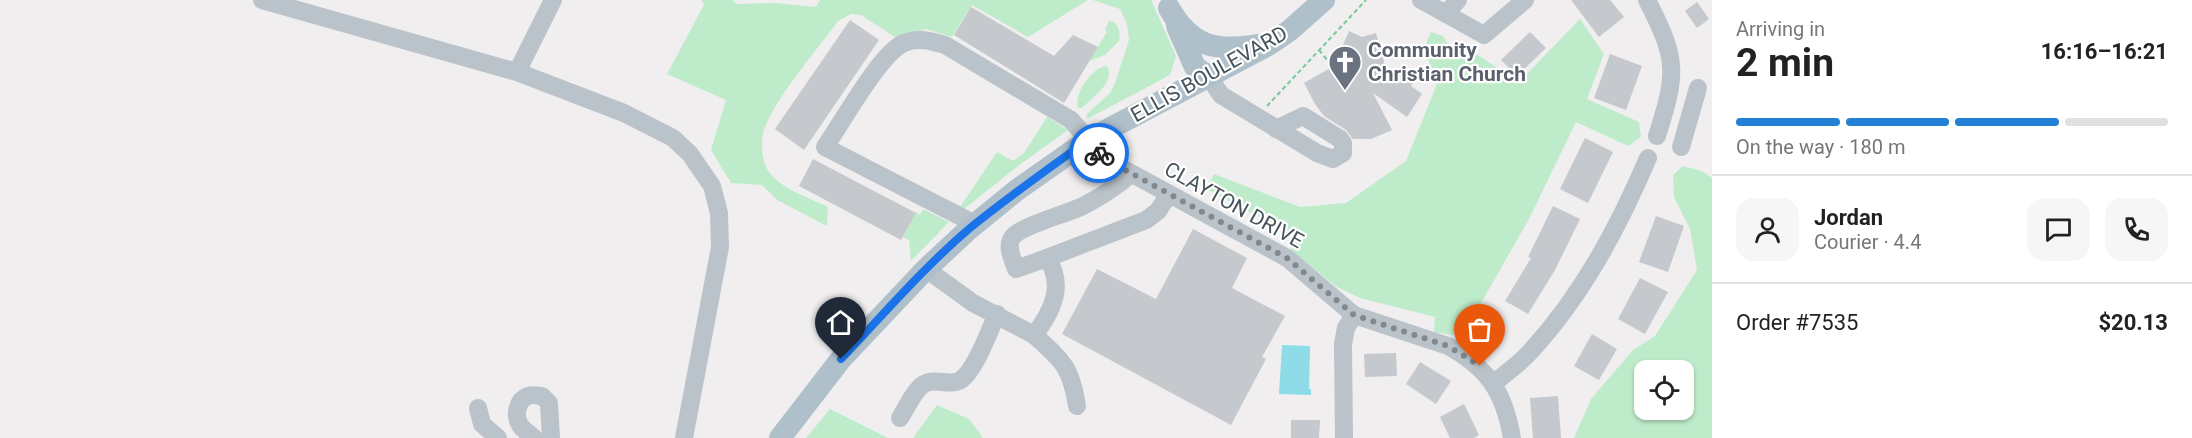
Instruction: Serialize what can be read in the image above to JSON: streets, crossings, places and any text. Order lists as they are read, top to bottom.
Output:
{
  "streets": {
    "main road": ["ELLIS BOULEVARD"],
    "street": ["CLAYTON DRIVE"]
  },
  "crossings": [
    ["ELLIS BOULEVARD", "CLAYTON DRIVE"]
  ],
  "places": {
    "church": ["Community Christian Church"]
  },
  "page": {
    "heading": ["2 min", "Arriving in", "16:16–16:21"],
    "panel": [
      "Jordan",
      "Courier · 4.4",
      "Order #7535",
      "$20.13"
    ],
    "bar": "On the way · 180 m"
  }
}
